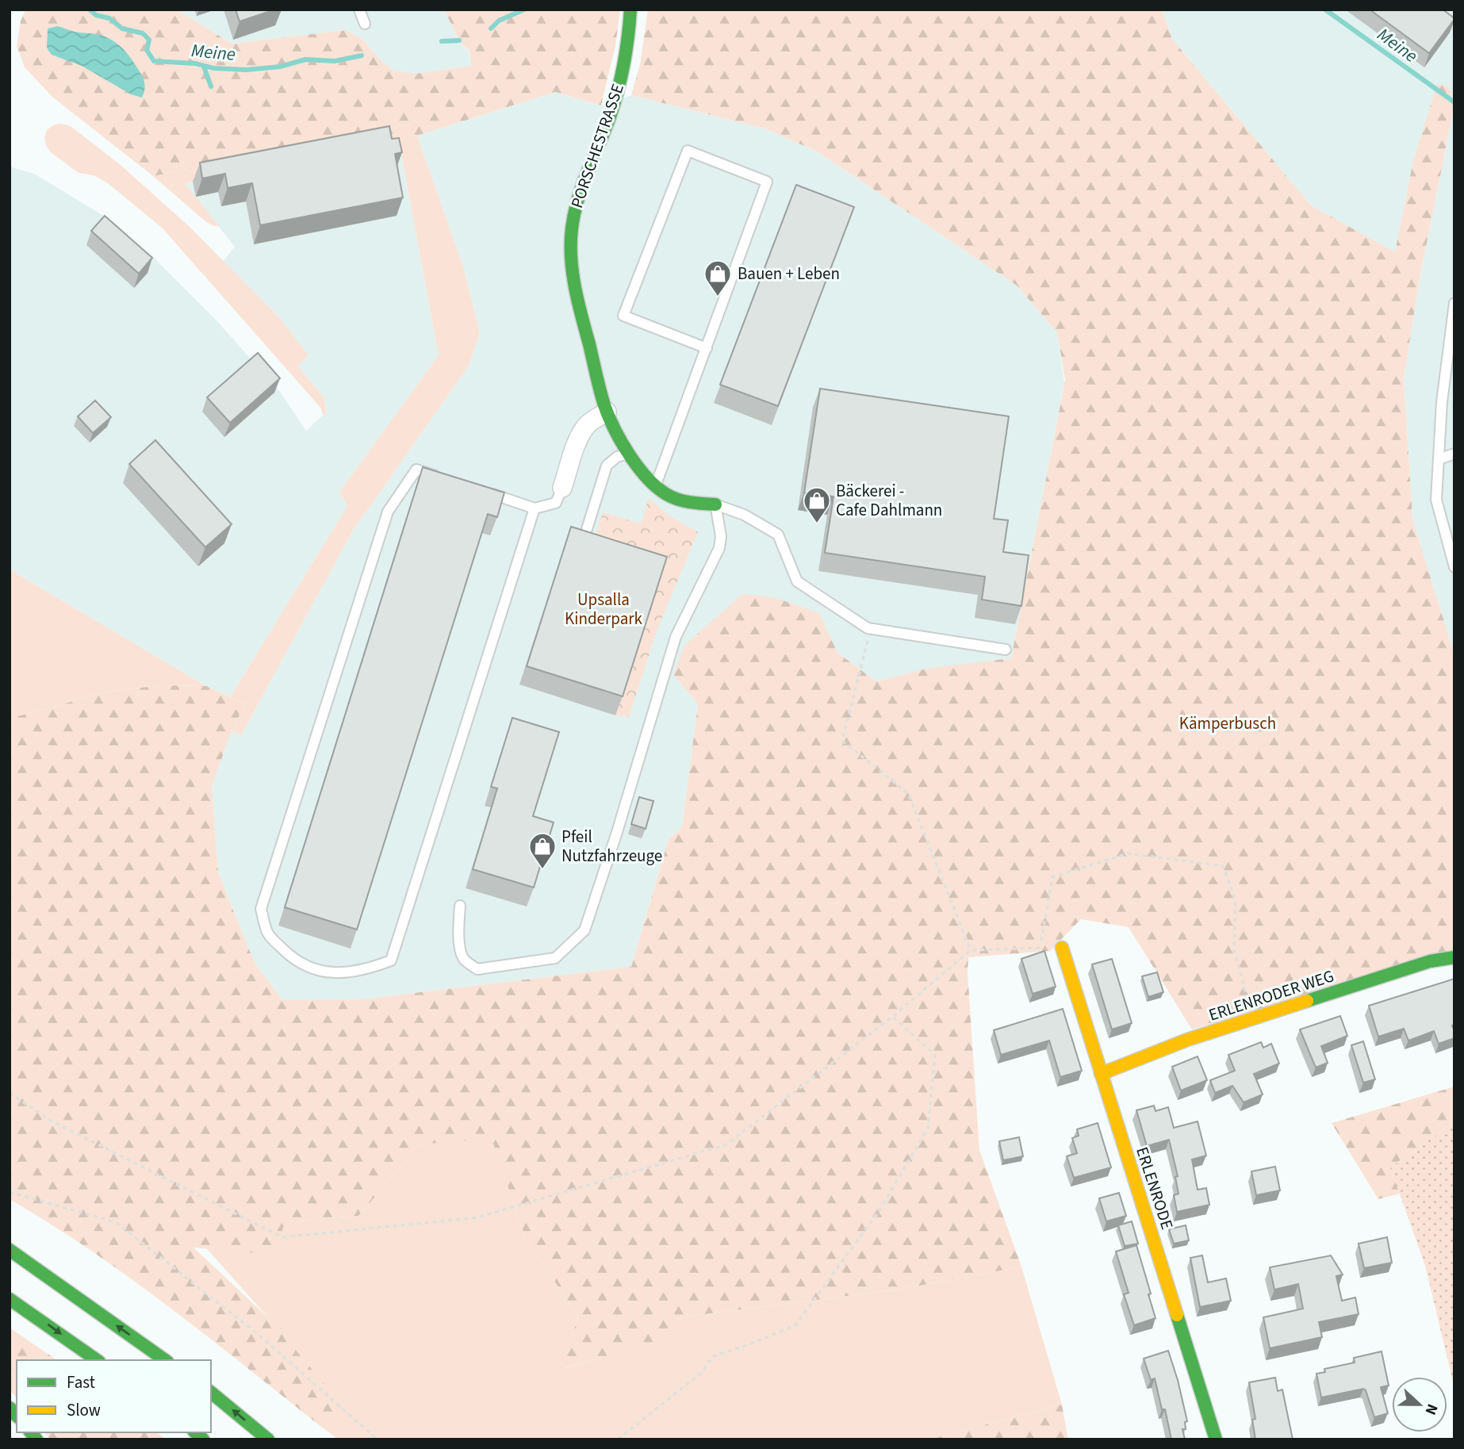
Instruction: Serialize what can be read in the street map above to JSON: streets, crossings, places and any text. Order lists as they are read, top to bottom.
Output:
{
  "streets": {
    "main road": ["PORSCHESTRASSE", "ERLENRODER WEG", "ERLENRODE"]
  },
  "crossings": [
    ["ERLENRODER WEG", "ERLENRODE"]
  ],
  "water": ["Meine"],
  "parks": ["Upsalla Kinderpark", "Kämperbusch"],
  "places": {
    "shop": ["Bauen + Leben", "Bäckerei - Cafe Dahlmann", "Pfeil Nutzfahrzeuge"]
  },
  "legend": ["Fast", "Slow"],
  "north": "right"
}
